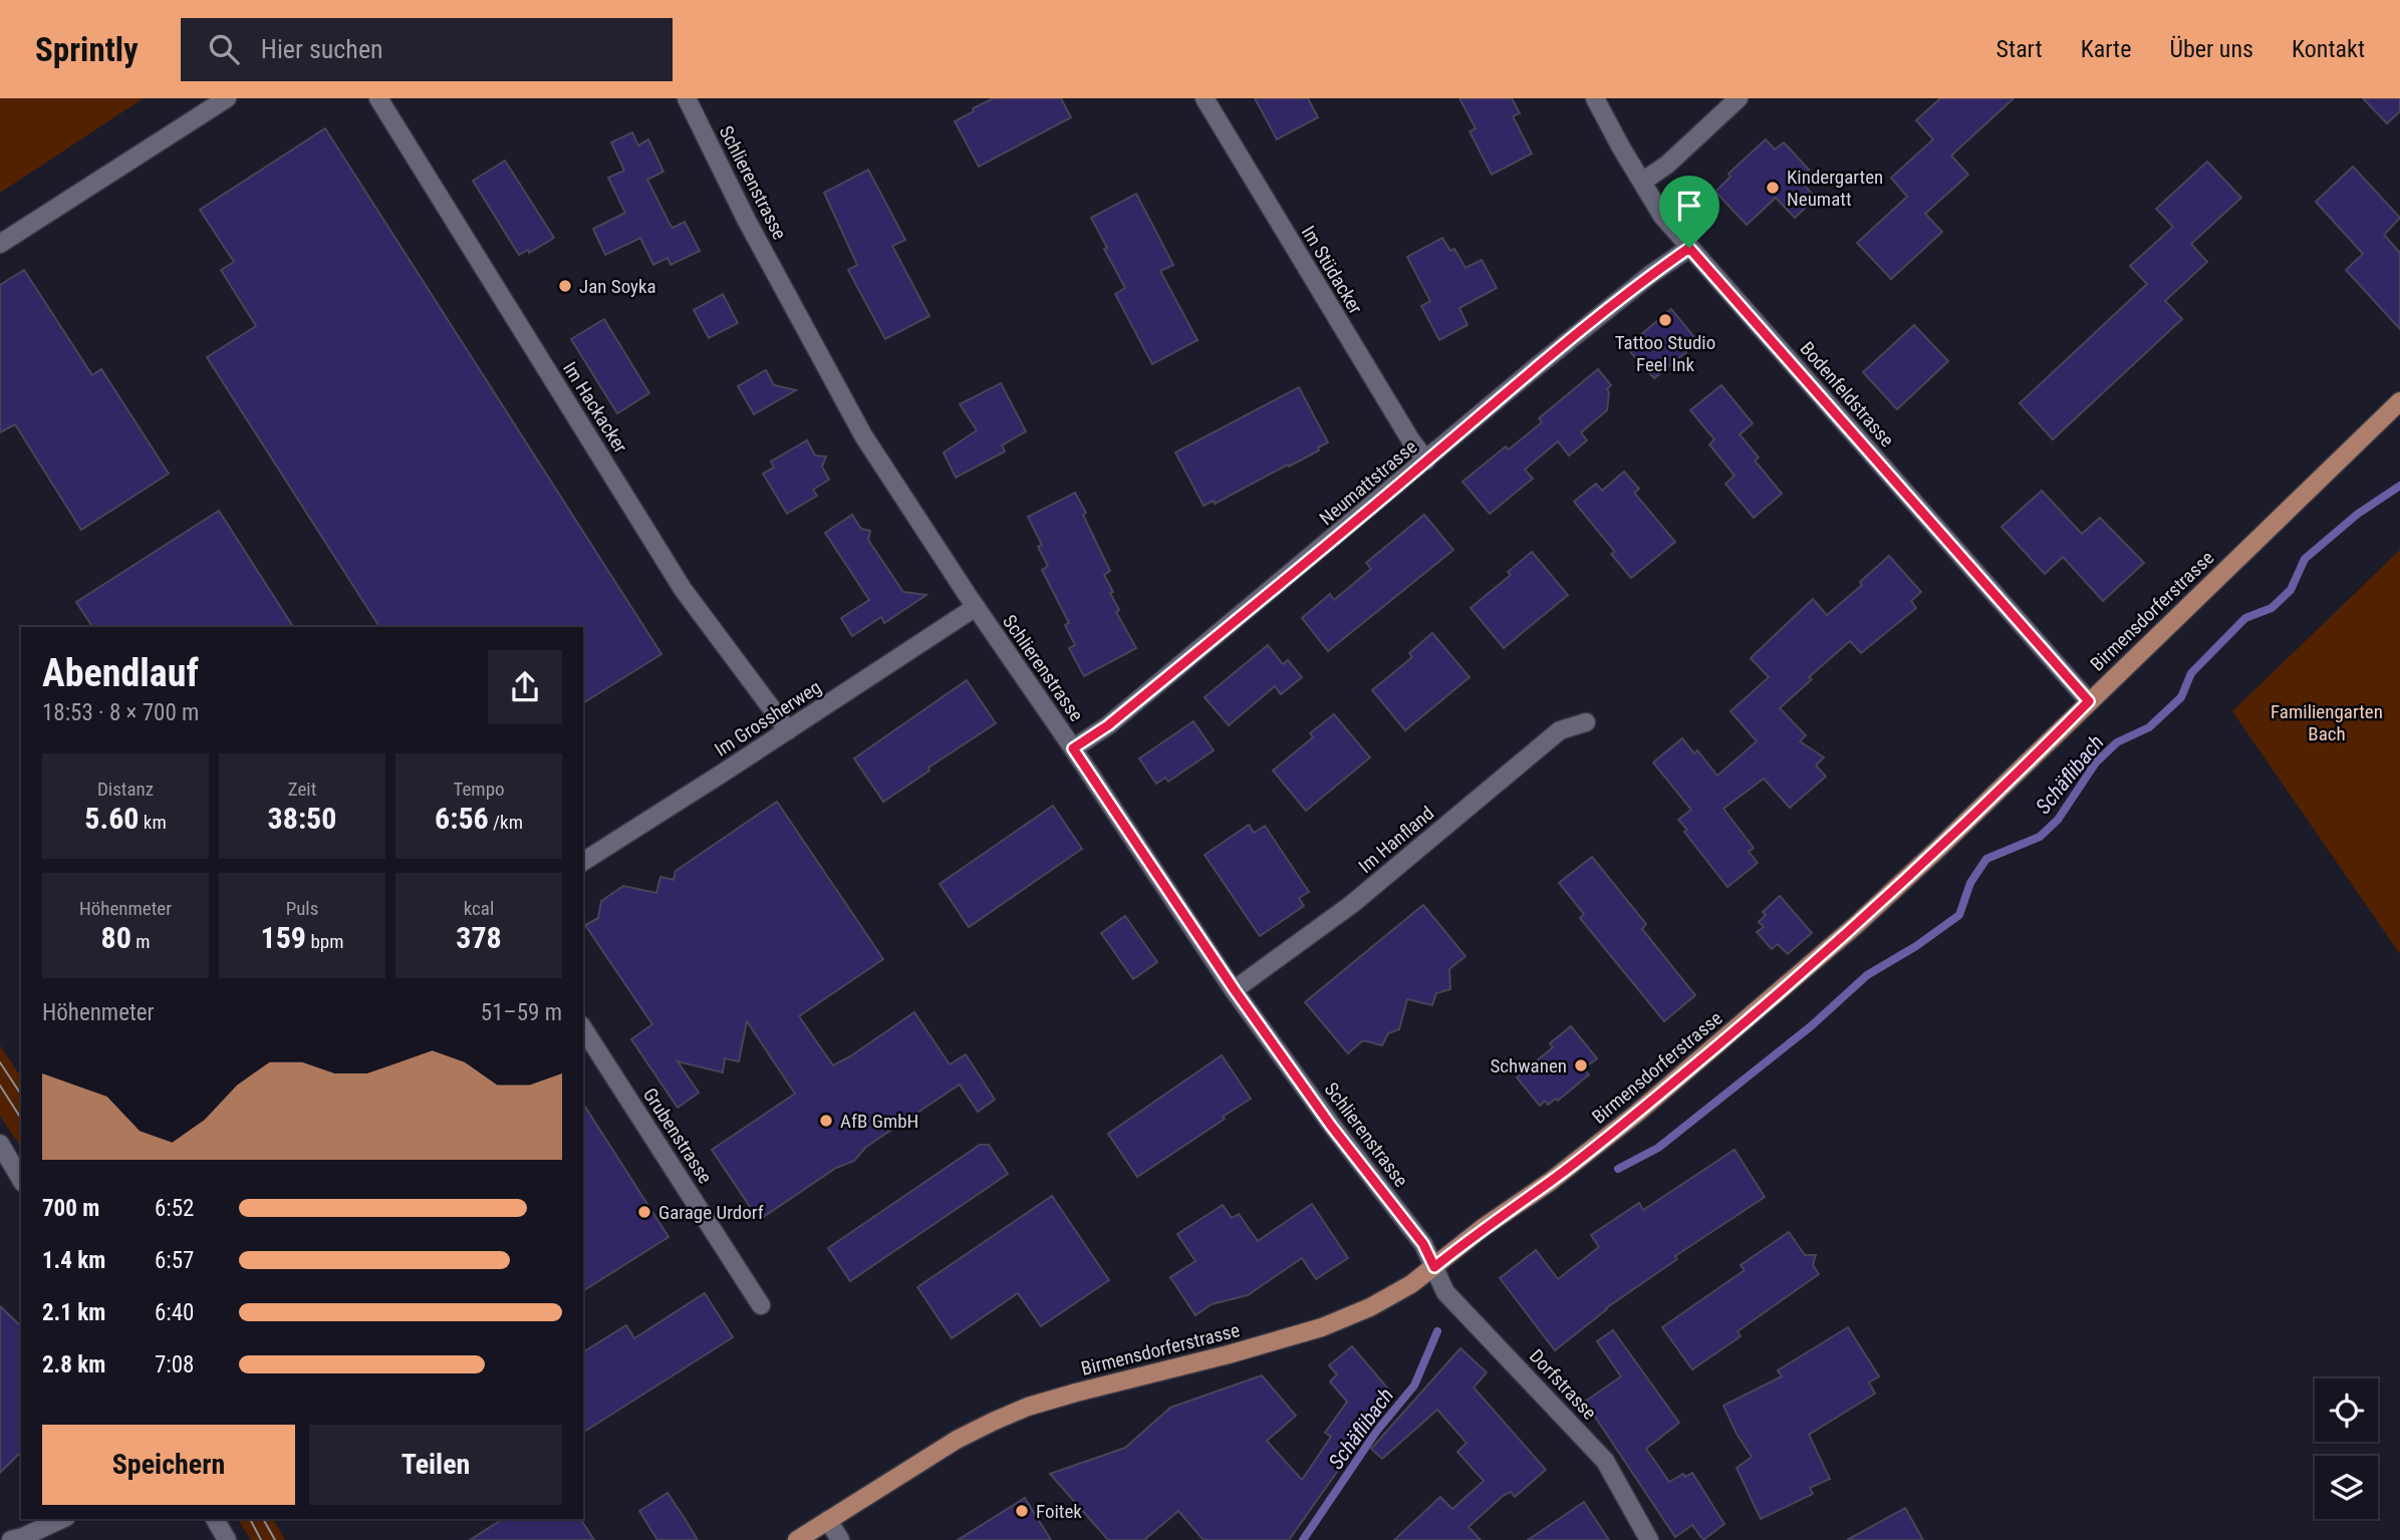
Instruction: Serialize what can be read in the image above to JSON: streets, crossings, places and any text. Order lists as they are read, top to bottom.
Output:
{
  "streets": {
    "main road": ["Birmensdorferstrasse"],
    "street": [
      "Schlierenstrasse",
      "Im Stüdacker",
      "Bodenfeldstrasse",
      "Im Hackacker",
      "Neumattstrasse",
      "Im Grossherweg",
      "Im Hanfland",
      "Grubenstrasse",
      "Dorfstrasse"
    ]
  },
  "crossings": [
    ["Schlierenstrasse", "Neumattstrasse"],
    ["Schlierenstrasse", "Birmensdorferstrasse"],
    ["Schlierenstrasse", "Im Grossherweg"],
    ["Schlierenstrasse", "Im Hanfland"],
    ["Schlierenstrasse", "Dorfstrasse"],
    ["Im Stüdacker", "Neumattstrasse"],
    ["Bodenfeldstrasse", "Neumattstrasse"],
    ["Bodenfeldstrasse", "Birmensdorferstrasse"],
    ["Im Hackacker", "Im Grossherweg"],
    ["Birmensdorferstrasse", "Dorfstrasse"]
  ],
  "water": ["Schäflibach"],
  "parks": ["Familiengarten Bach"],
  "places": [
    "Kindergarten Neumatt",
    "Jan Soyka",
    "Tattoo Studio Feel Ink",
    "Schwanen",
    "AfB GmbH",
    "Garage Urdorf",
    "Foitek"
  ],
  "page": {
    "header": "Sprintly",
    "search": "Hier suchen",
    "nav": [
      "Start",
      "Karte",
      "Über uns",
      "Kontakt"
    ],
    "heading": ["Abendlauf", "18:53 · 8 × 700 m"],
    "stats": [
      ["Distanz", "5.60 km"],
      ["Zeit", "38:50"],
      ["Tempo", "6:56 /km"],
      ["Höhenmeter", "80 m"],
      ["Puls", "159 bpm"],
      ["kcal", "378"]
    ],
    "chart": ["Höhenmeter", "51–59 m"],
    "list": [
      {
        "name": "700 m",
        "note": "6:52"
      },
      {
        "name": "1.4 km",
        "note": "6:57"
      },
      {
        "name": "2.1 km",
        "note": "6:40"
      },
      {
        "name": "2.8 km",
        "note": "7:08"
      }
    ],
    "buttons": ["Speichern", "Teilen"]
  }
}
